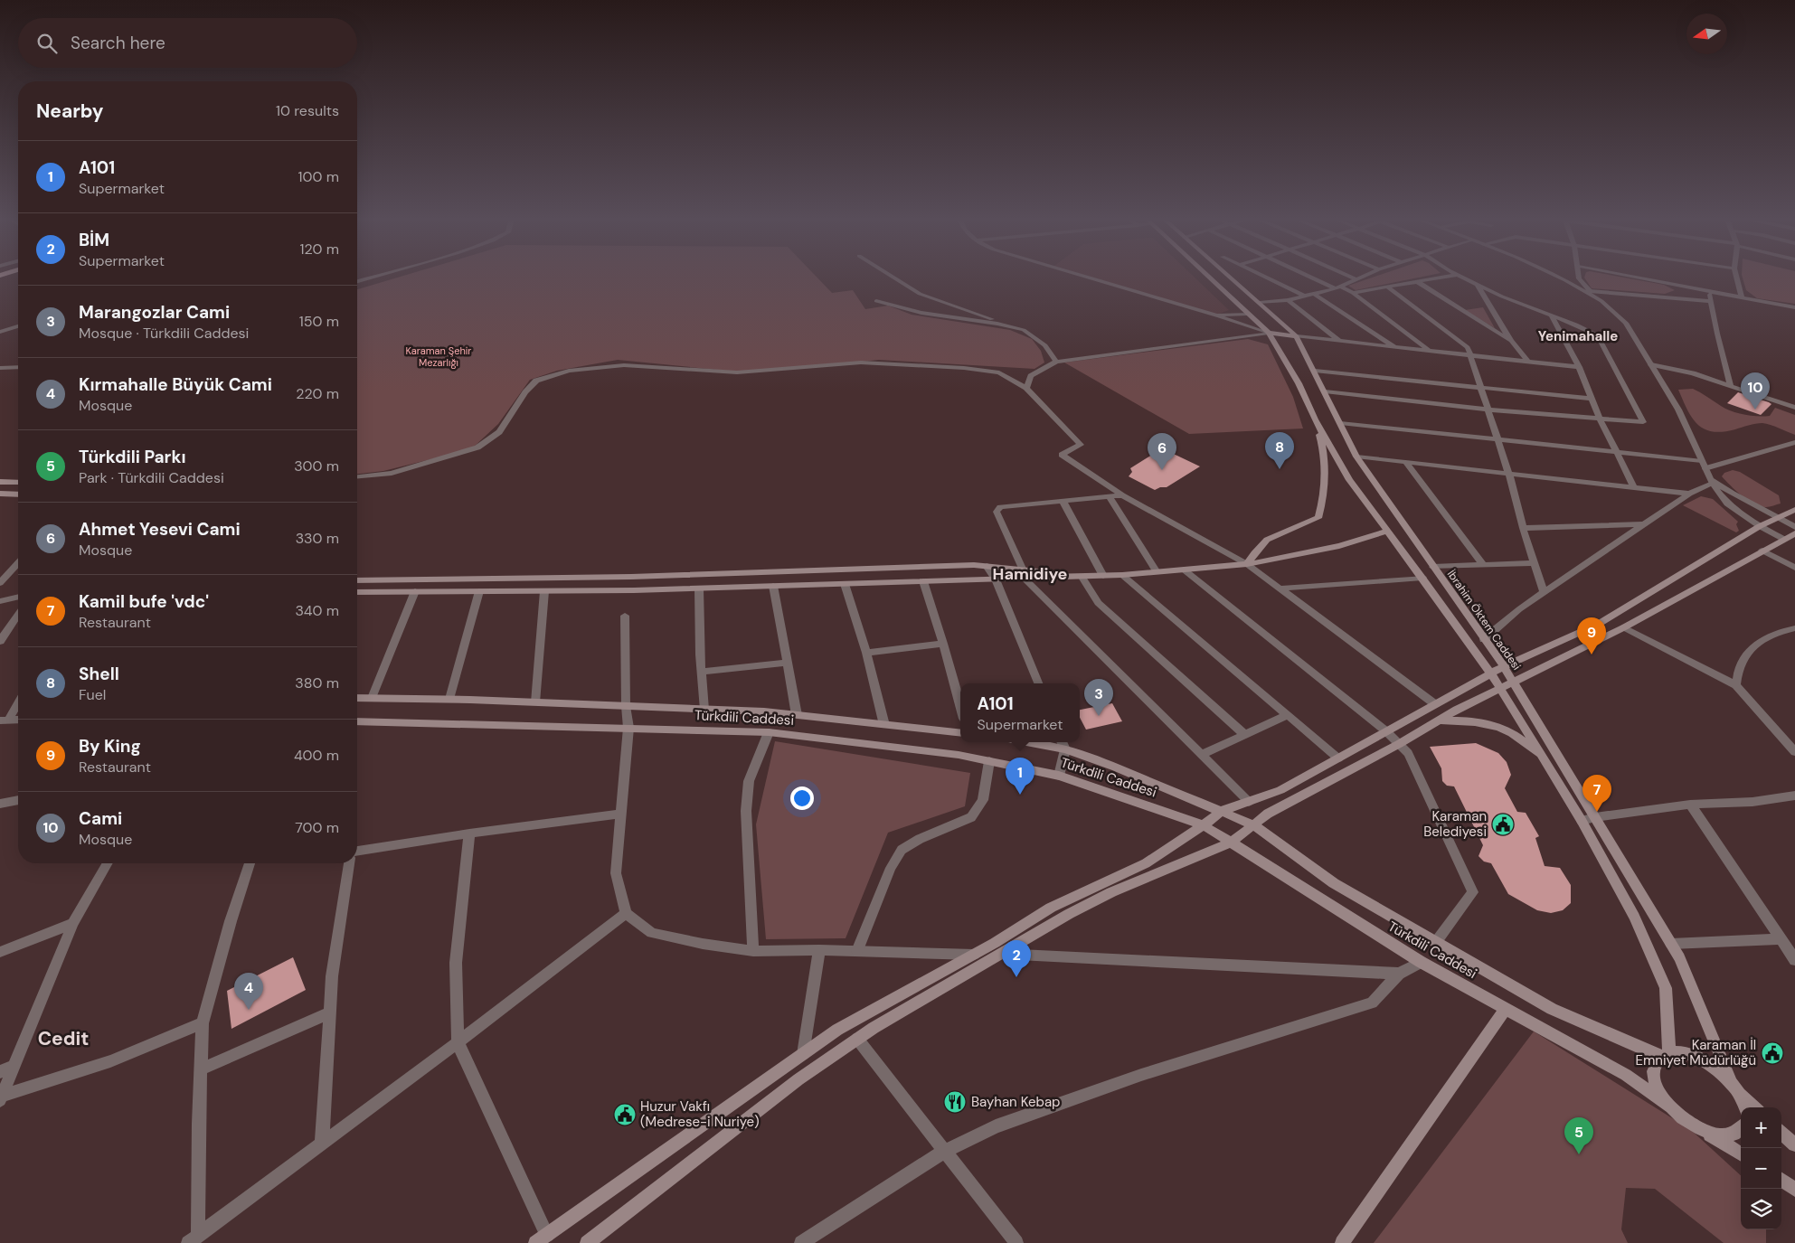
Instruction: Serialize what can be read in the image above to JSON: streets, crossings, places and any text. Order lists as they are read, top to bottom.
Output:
{
  "streets": {
    "main road": ["İbrahim Öktem Caddesi", "Türkdili Caddesi"]
  },
  "crossings": [
    ["İbrahim Öktem Caddesi", "Türkdili Caddesi"]
  ],
  "districts": ["Yenimahalle", "Hamidiye", "Cedit"],
  "parks": ["Karaman Şehir Mezarlığı"],
  "places": {
    "public building": ["Karaman Belediyesi", "Karaman İl Emniyet Müdürlüğü", "Huzur Vakfı (Medrese-i Nuriye)"],
    "restaurant": ["Bayhan Kebap"]
  },
  "north": "left",
  "page": {
    "search": "Search here",
    "heading": ["Nearby", "10 results"],
    "list": [
      {
        "mark": "1",
        "name": "A101",
        "note": "Supermarket",
        "value": "100 m"
      },
      {
        "mark": "2",
        "name": "BİM",
        "note": "Supermarket",
        "value": "120 m"
      },
      {
        "mark": "3",
        "name": "Marangozlar Cami",
        "note": "Mosque · Türkdili Caddesi",
        "value": "150 m"
      },
      {
        "mark": "4",
        "name": "Kırmahalle Büyük Cami",
        "note": "Mosque",
        "value": "220 m"
      },
      {
        "mark": "5",
        "name": "Türkdili Parkı",
        "note": "Park · Türkdili Caddesi",
        "value": "300 m"
      },
      {
        "mark": "6",
        "name": "Ahmet Yesevi Cami",
        "note": "Mosque",
        "value": "330 m"
      },
      {
        "mark": "7",
        "name": "Kamil bufe 'vdc'",
        "note": "Restaurant",
        "value": "340 m"
      },
      {
        "mark": "8",
        "name": "Shell",
        "note": "Fuel",
        "value": "380 m"
      },
      {
        "mark": "9",
        "name": "By King",
        "note": "Restaurant",
        "value": "400 m"
      },
      {
        "mark": "10",
        "name": "Cami",
        "note": "Mosque",
        "value": "700 m"
      }
    ],
    "pins": [
      "10",
      "8",
      "6",
      "9",
      "3",
      "1",
      "7",
      "2",
      "4",
      "5"
    ],
    "popup": ["A101", "Supermarket"],
    "map_buttons": ["+", "−"]
  }
}
